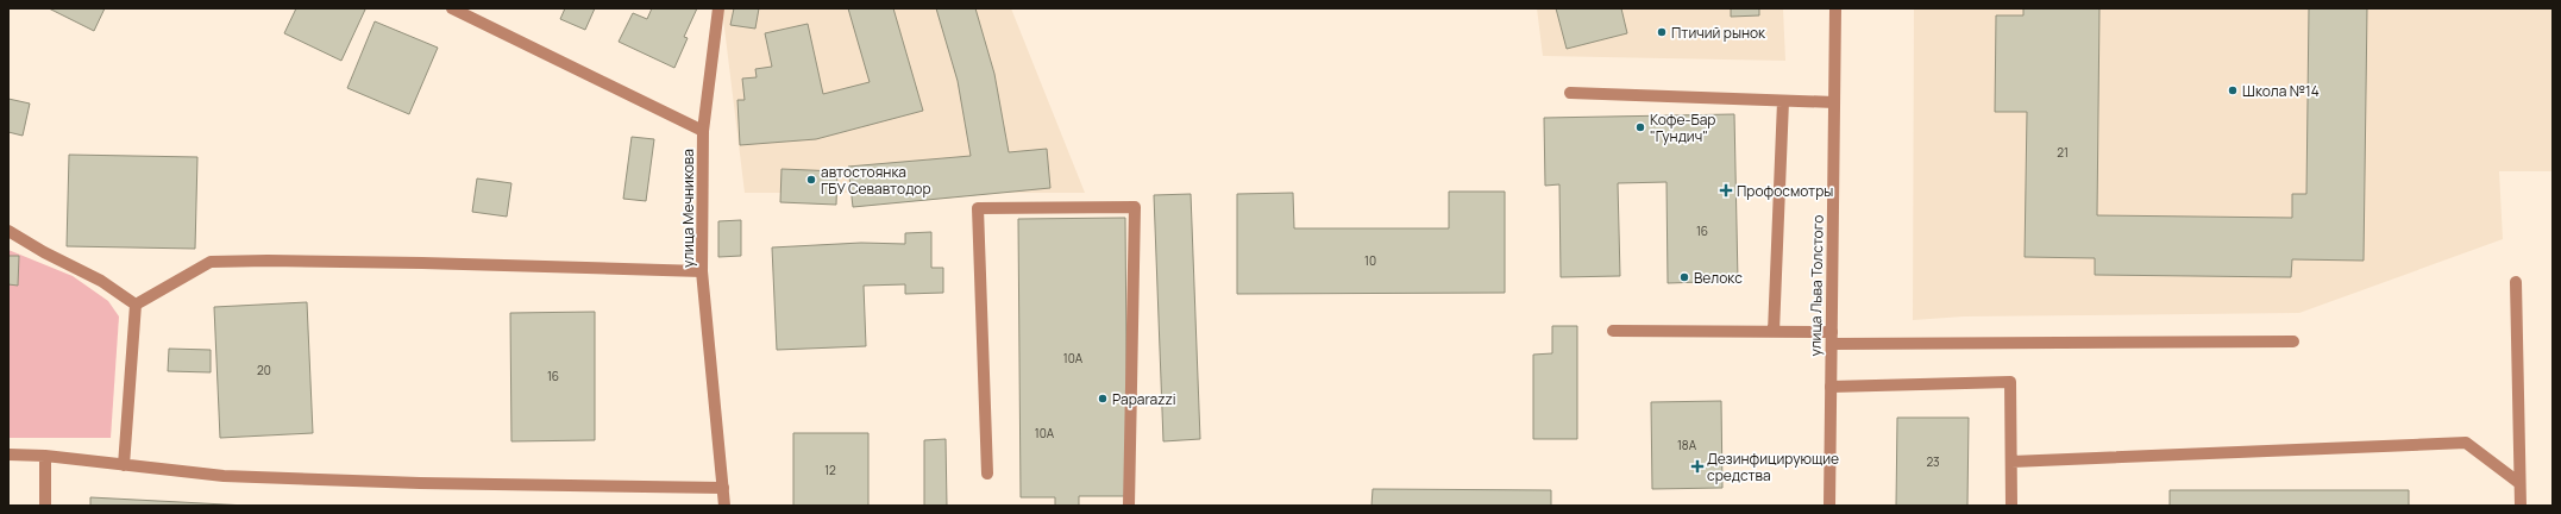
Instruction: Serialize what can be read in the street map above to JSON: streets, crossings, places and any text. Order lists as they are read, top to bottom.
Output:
{
  "streets": {
    "street": ["улица Мечникова", "улица Льва Толстого"]
  },
  "places": {
    "other": [
      "Птичий рынок",
      "Школа №14",
      "Кофе-Бар \"Гундич\"",
      "автостоянка ГБУ Севавтодор",
      "Велокс",
      "Paparazzi"
    ],
    "health": ["Профосмотры", "Дезинфицирующие средства"]
  },
  "house_numbers": [
    "21",
    "16",
    "10",
    "10А",
    "20",
    "16",
    "10А",
    "18А",
    "23",
    "12"
  ]
}
